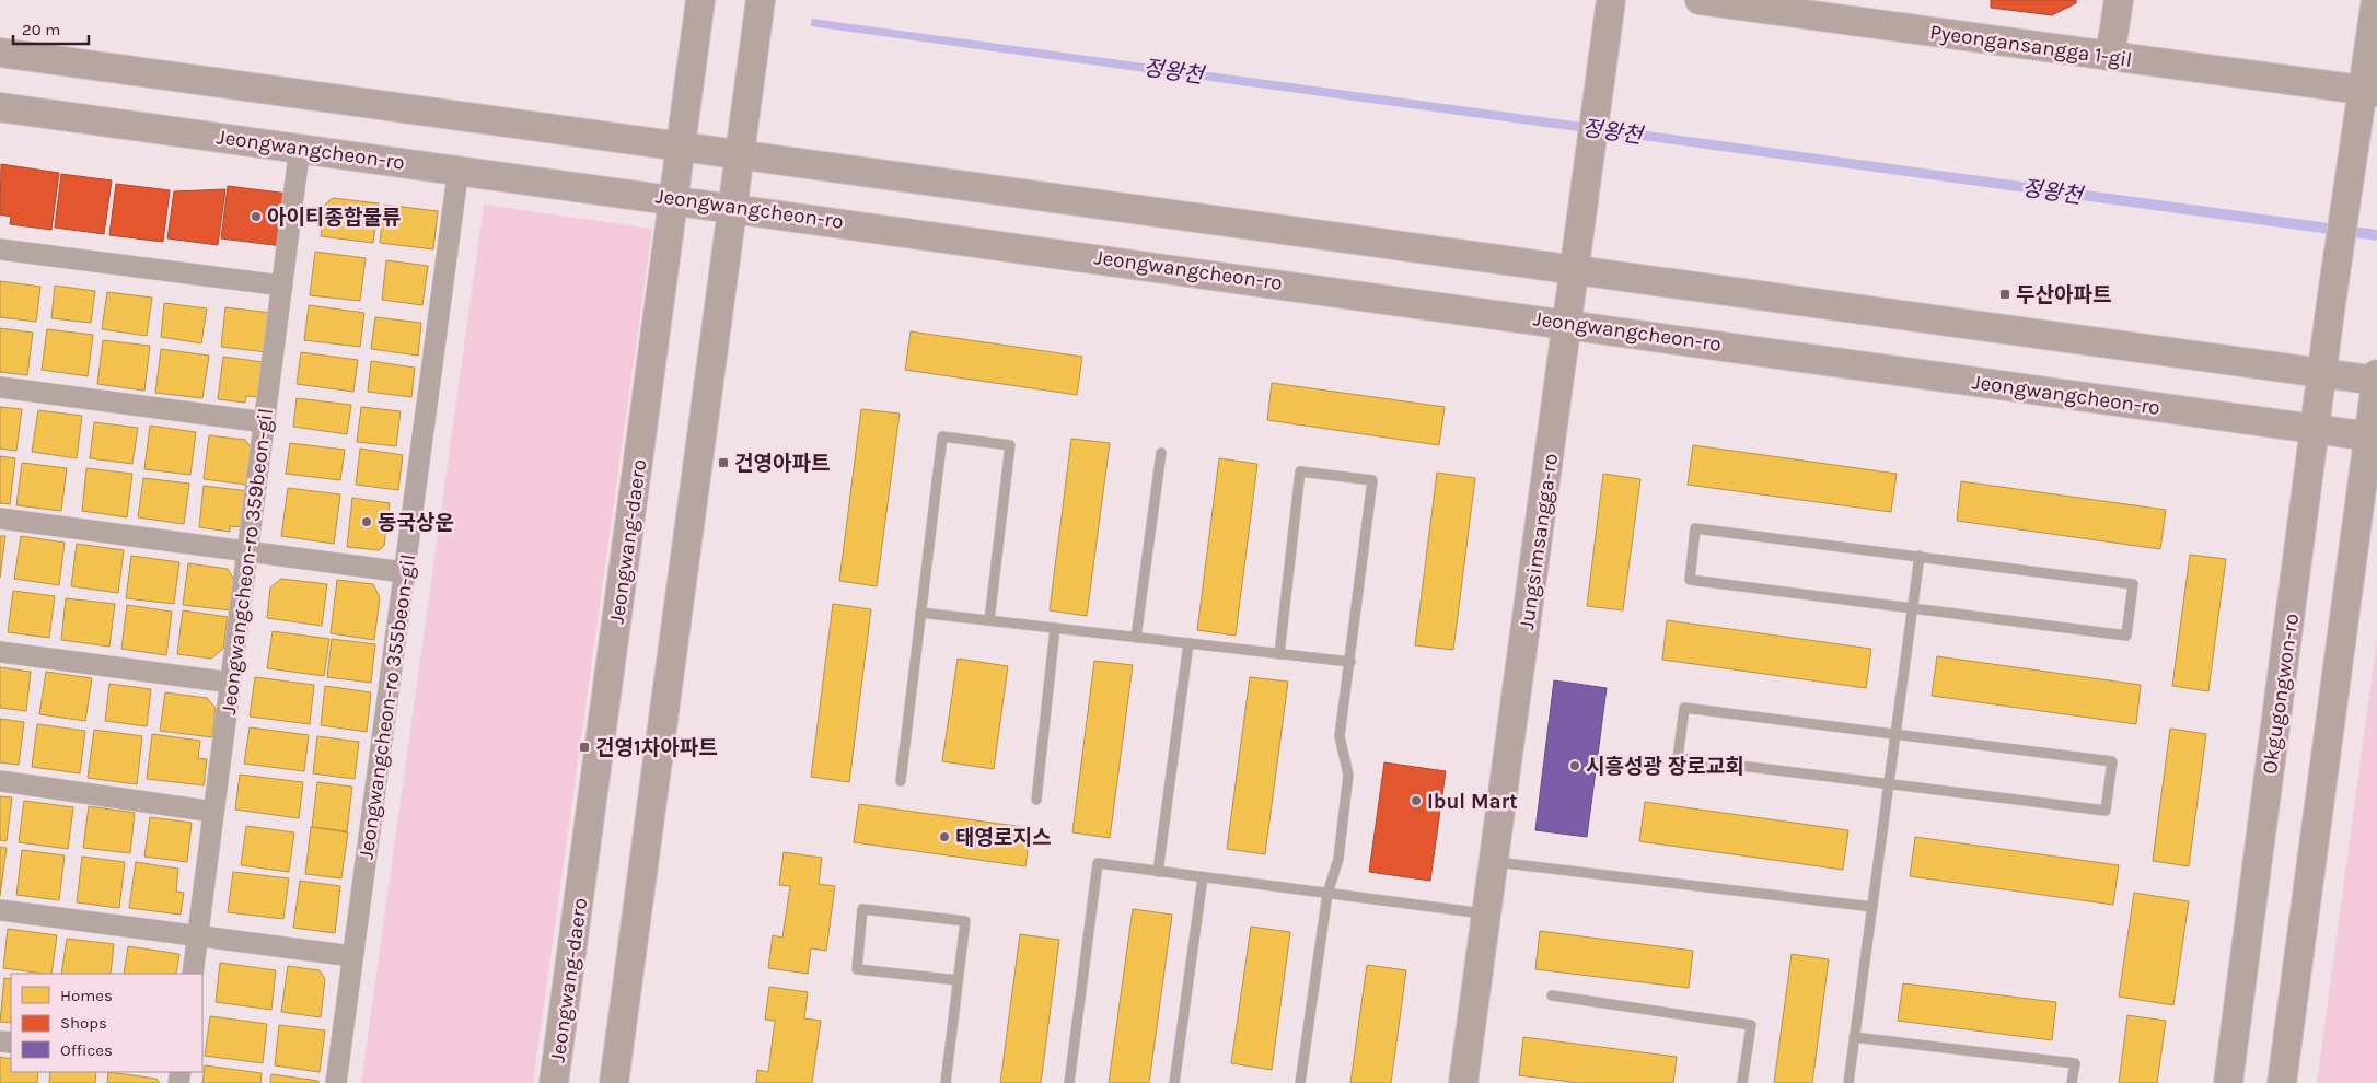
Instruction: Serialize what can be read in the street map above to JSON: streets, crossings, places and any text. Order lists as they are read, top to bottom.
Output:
{
  "streets": {
    "street": [
      "Pyeongansangga 1-gil",
      "Jeongwangcheon-ro",
      "Jeongwang-daero",
      "Jungsimsangga-ro",
      "Jeongwangcheon-ro 359beon-gil",
      "Okgugongwon-ro",
      "Jeongwangcheon-ro 355beon-gil"
    ]
  },
  "crossings": [
    ["Pyeongansangga 1-gil", "Okgugongwon-ro"],
    ["Jeongwangcheon-ro", "Jeongwang-daero"],
    ["Jeongwangcheon-ro", "Jungsimsangga-ro"],
    ["Jeongwangcheon-ro", "Jeongwangcheon-ro 359beon-gil"],
    ["Jeongwangcheon-ro", "Okgugongwon-ro"],
    ["Jeongwangcheon-ro", "Jeongwangcheon-ro 355beon-gil"]
  ],
  "water": ["정왕천"],
  "places": {
    "other": [
      "아이티종합물류",
      "동국상운",
      "시흥성광 장로교회",
      "Ibul Mart",
      "태영로지스"
    ],
    "transit": ["두산아파트", "건영아파트", "건영1차아파트"]
  },
  "legend": ["Homes", "Shops", "Offices"],
  "scale_bar": "20 m"
}
